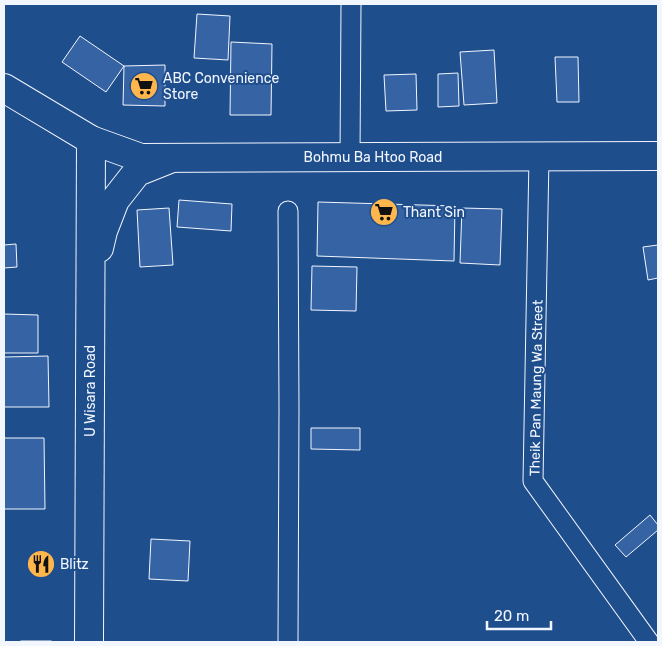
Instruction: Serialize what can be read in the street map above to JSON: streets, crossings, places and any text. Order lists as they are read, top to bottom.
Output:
{
  "streets": {
    "main road": ["Bohmu Ba Htoo Road", "U Wisara Road"],
    "street": ["Theik Pan Maung Wa Street"]
  },
  "crossings": [
    ["Bohmu Ba Htoo Road", "Theik Pan Maung Wa Street"],
    ["Bohmu Ba Htoo Road", "U Wisara Road"]
  ],
  "places": {
    "supermarket": ["ABC Convenience Store", "Thant Sin"],
    "restaurant": ["Blitz"]
  },
  "scale_bar": "20 m"
}
